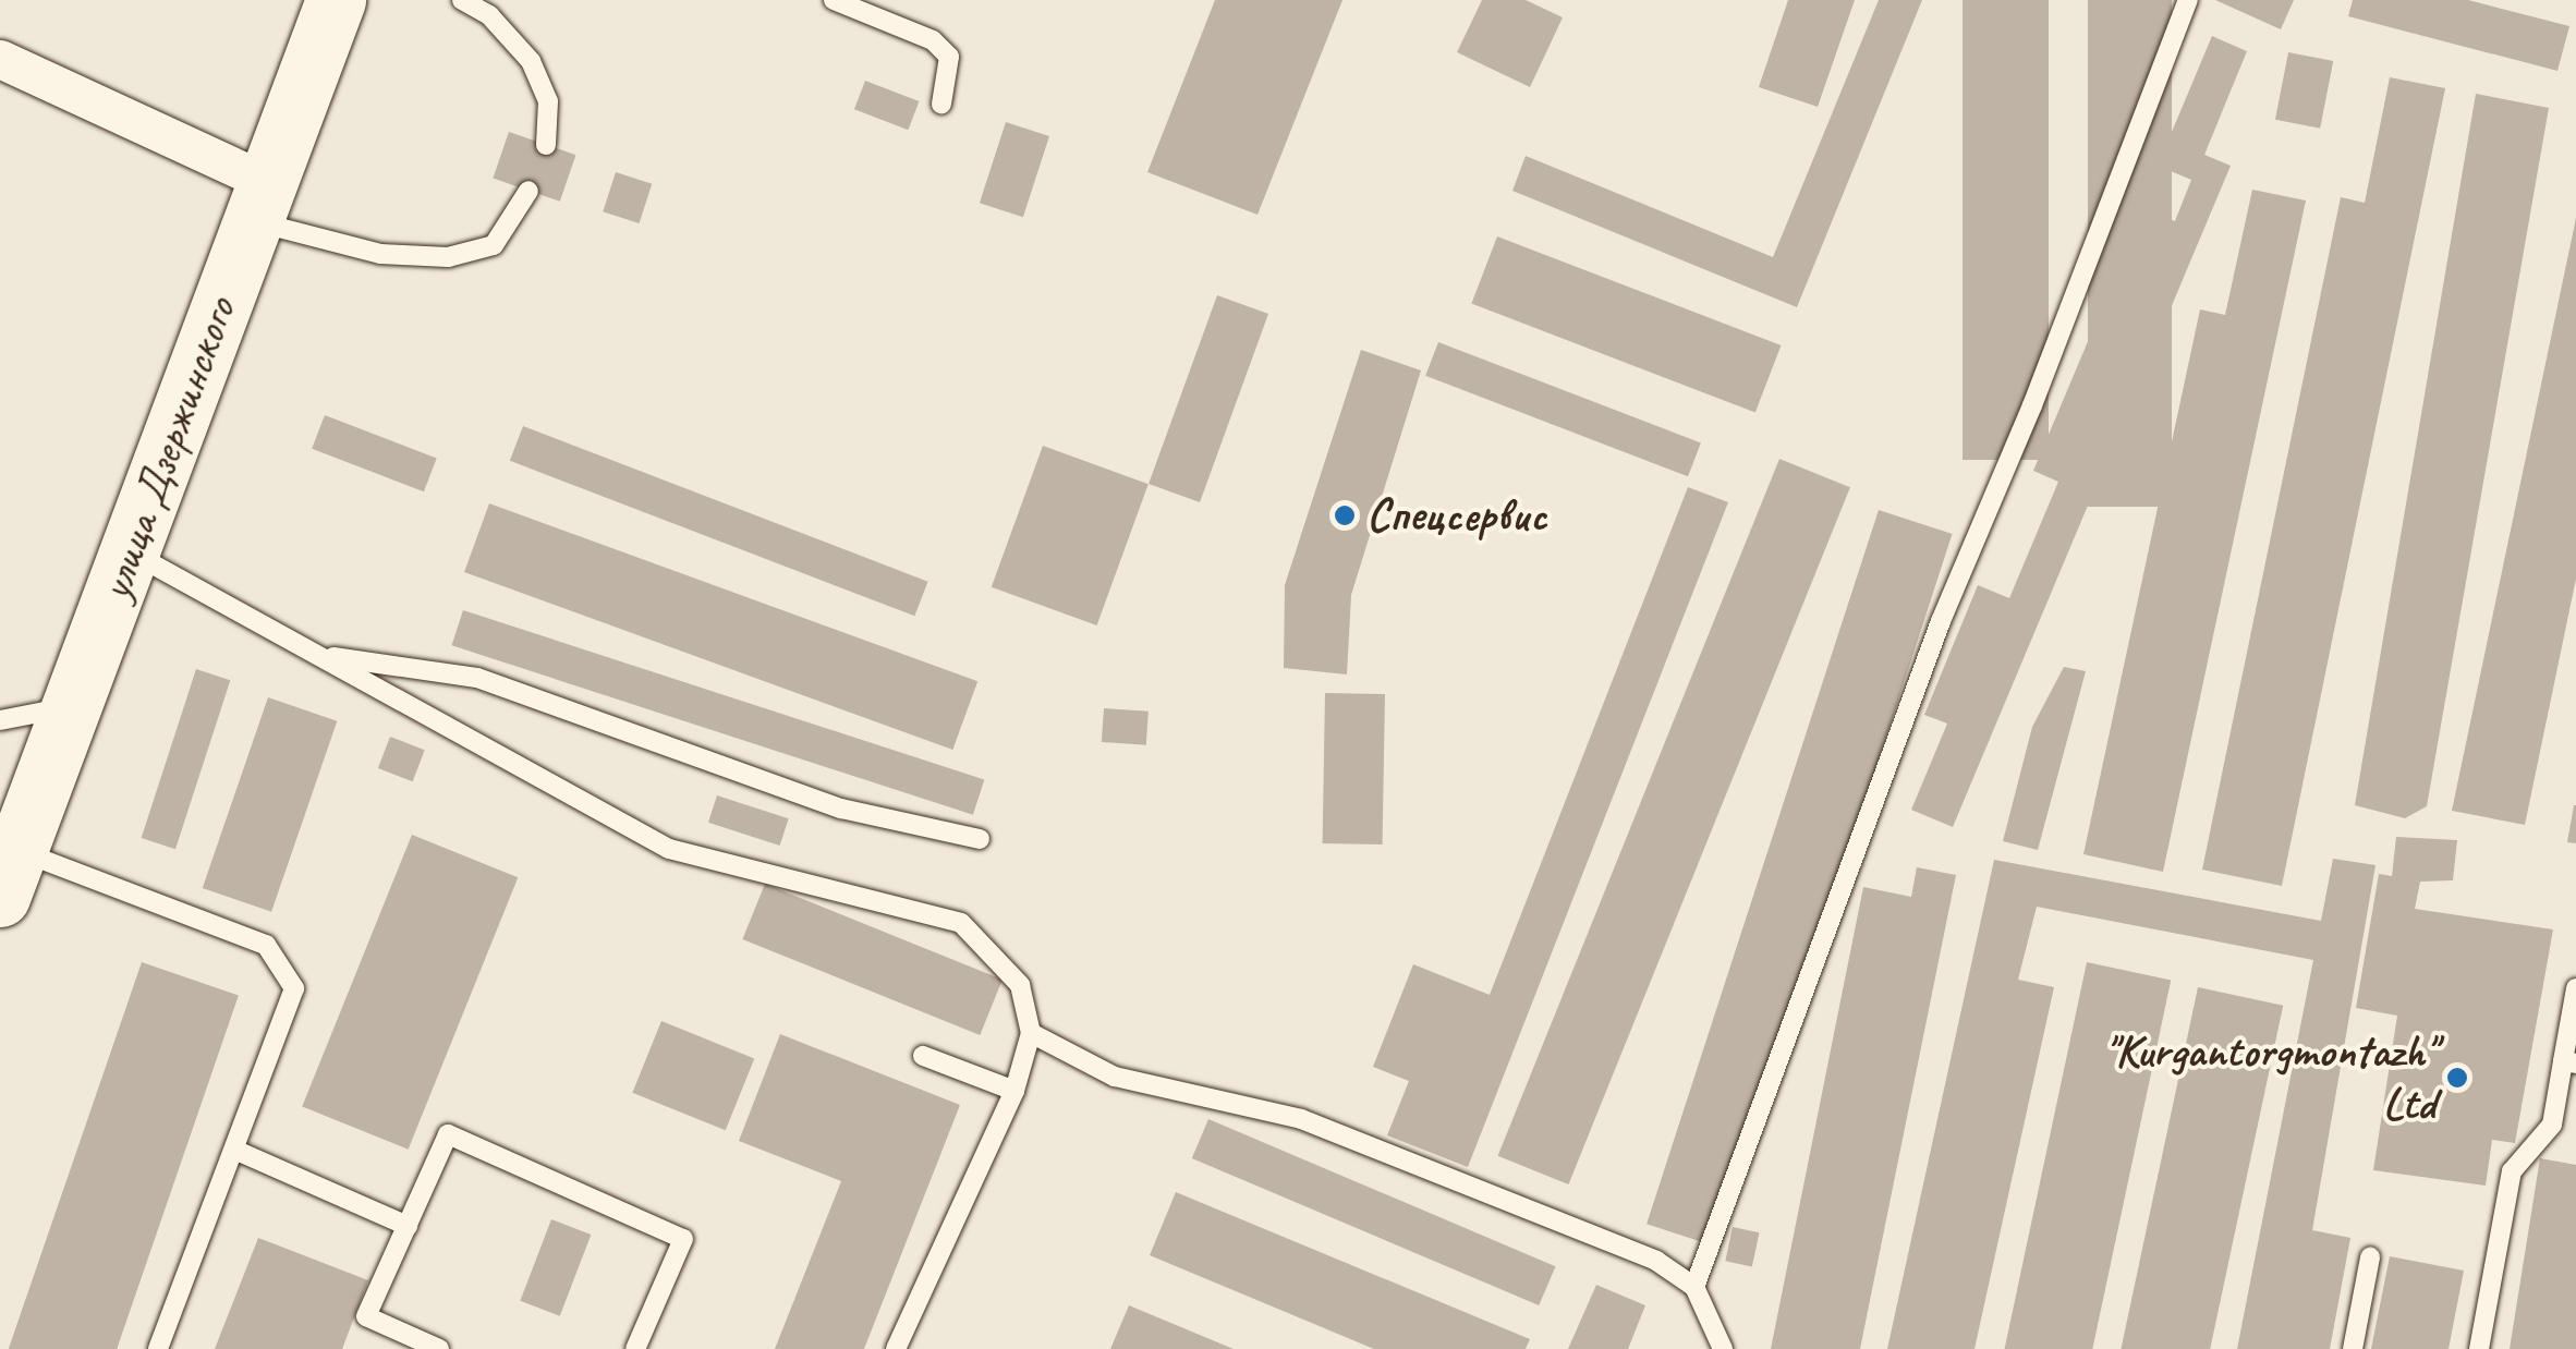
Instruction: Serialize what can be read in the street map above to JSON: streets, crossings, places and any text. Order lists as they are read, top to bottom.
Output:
{
  "streets": {
    "main road": ["улица Дзержинского"]
  },
  "places": ["Спецсервис", "\"Kurgantorgmontazh\" Ltd"]
}
